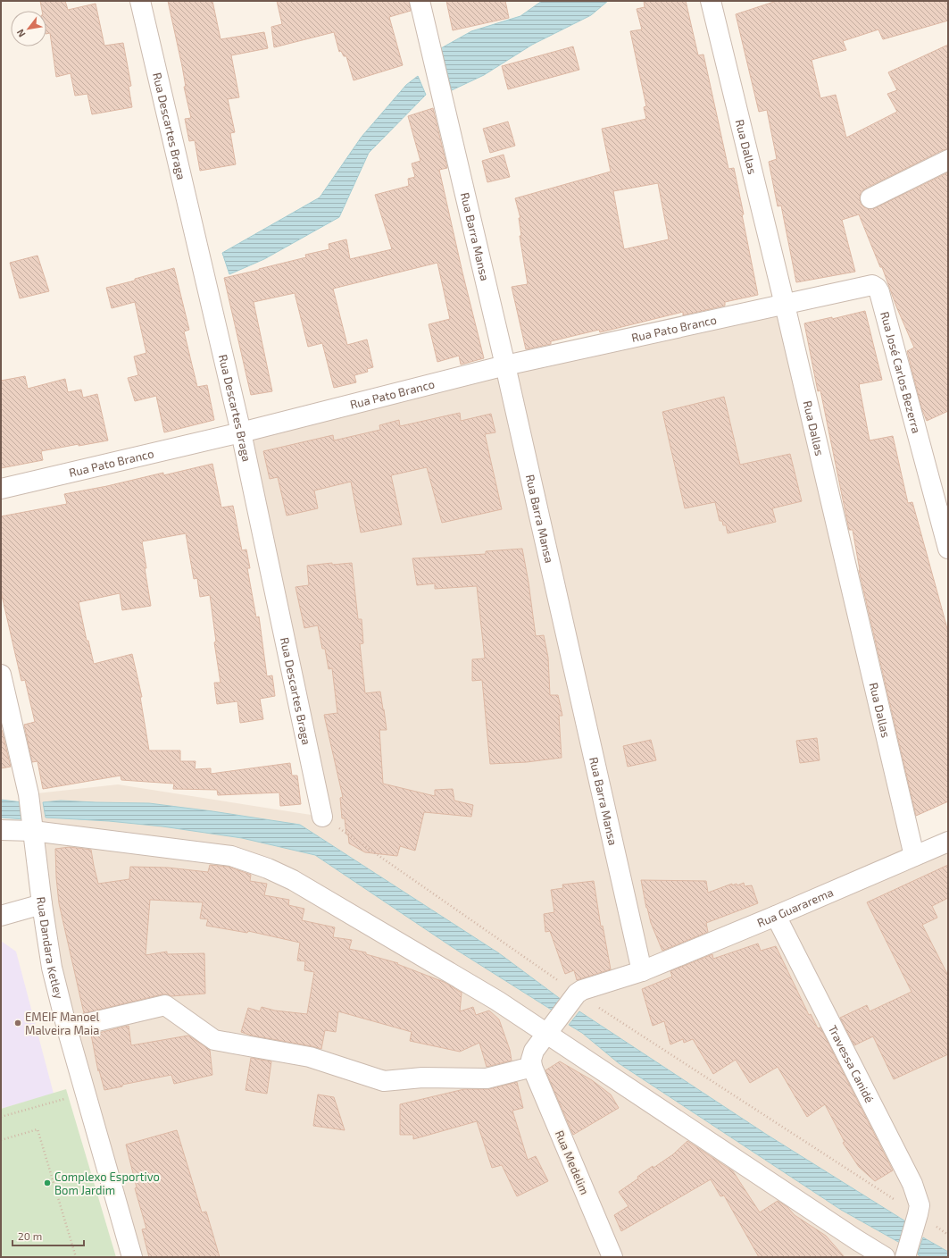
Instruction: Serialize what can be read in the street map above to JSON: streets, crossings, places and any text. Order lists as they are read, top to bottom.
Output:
{
  "streets": {
    "street": [
      "Rua Descartes Braga",
      "Rua Dallas",
      "Rua Barra Mansa",
      "Rua Pato Branco",
      "Rua José Carlos Bezerra",
      "Rua Guararema",
      "Rua Dandara Ketley",
      "Travessa Canidé",
      "Rua Medelim"
    ]
  },
  "crossings": [
    ["Rua Descartes Braga", "Rua Pato Branco"],
    ["Rua Dallas", "Rua Pato Branco"],
    ["Rua Dallas", "Rua José Carlos Bezerra"],
    ["Rua Dallas", "Rua Guararema"],
    ["Rua Barra Mansa", "Rua Pato Branco"],
    ["Rua Barra Mansa", "Rua Guararema"],
    ["Rua Pato Branco", "Rua José Carlos Bezerra"],
    ["Rua Guararema", "Travessa Canidé"]
  ],
  "places": ["EMEIF Manoel Malveira Maia", "Complexo Esportivo Bom Jardim"],
  "scale_bar": "20 m",
  "north": "bottom left"
}
